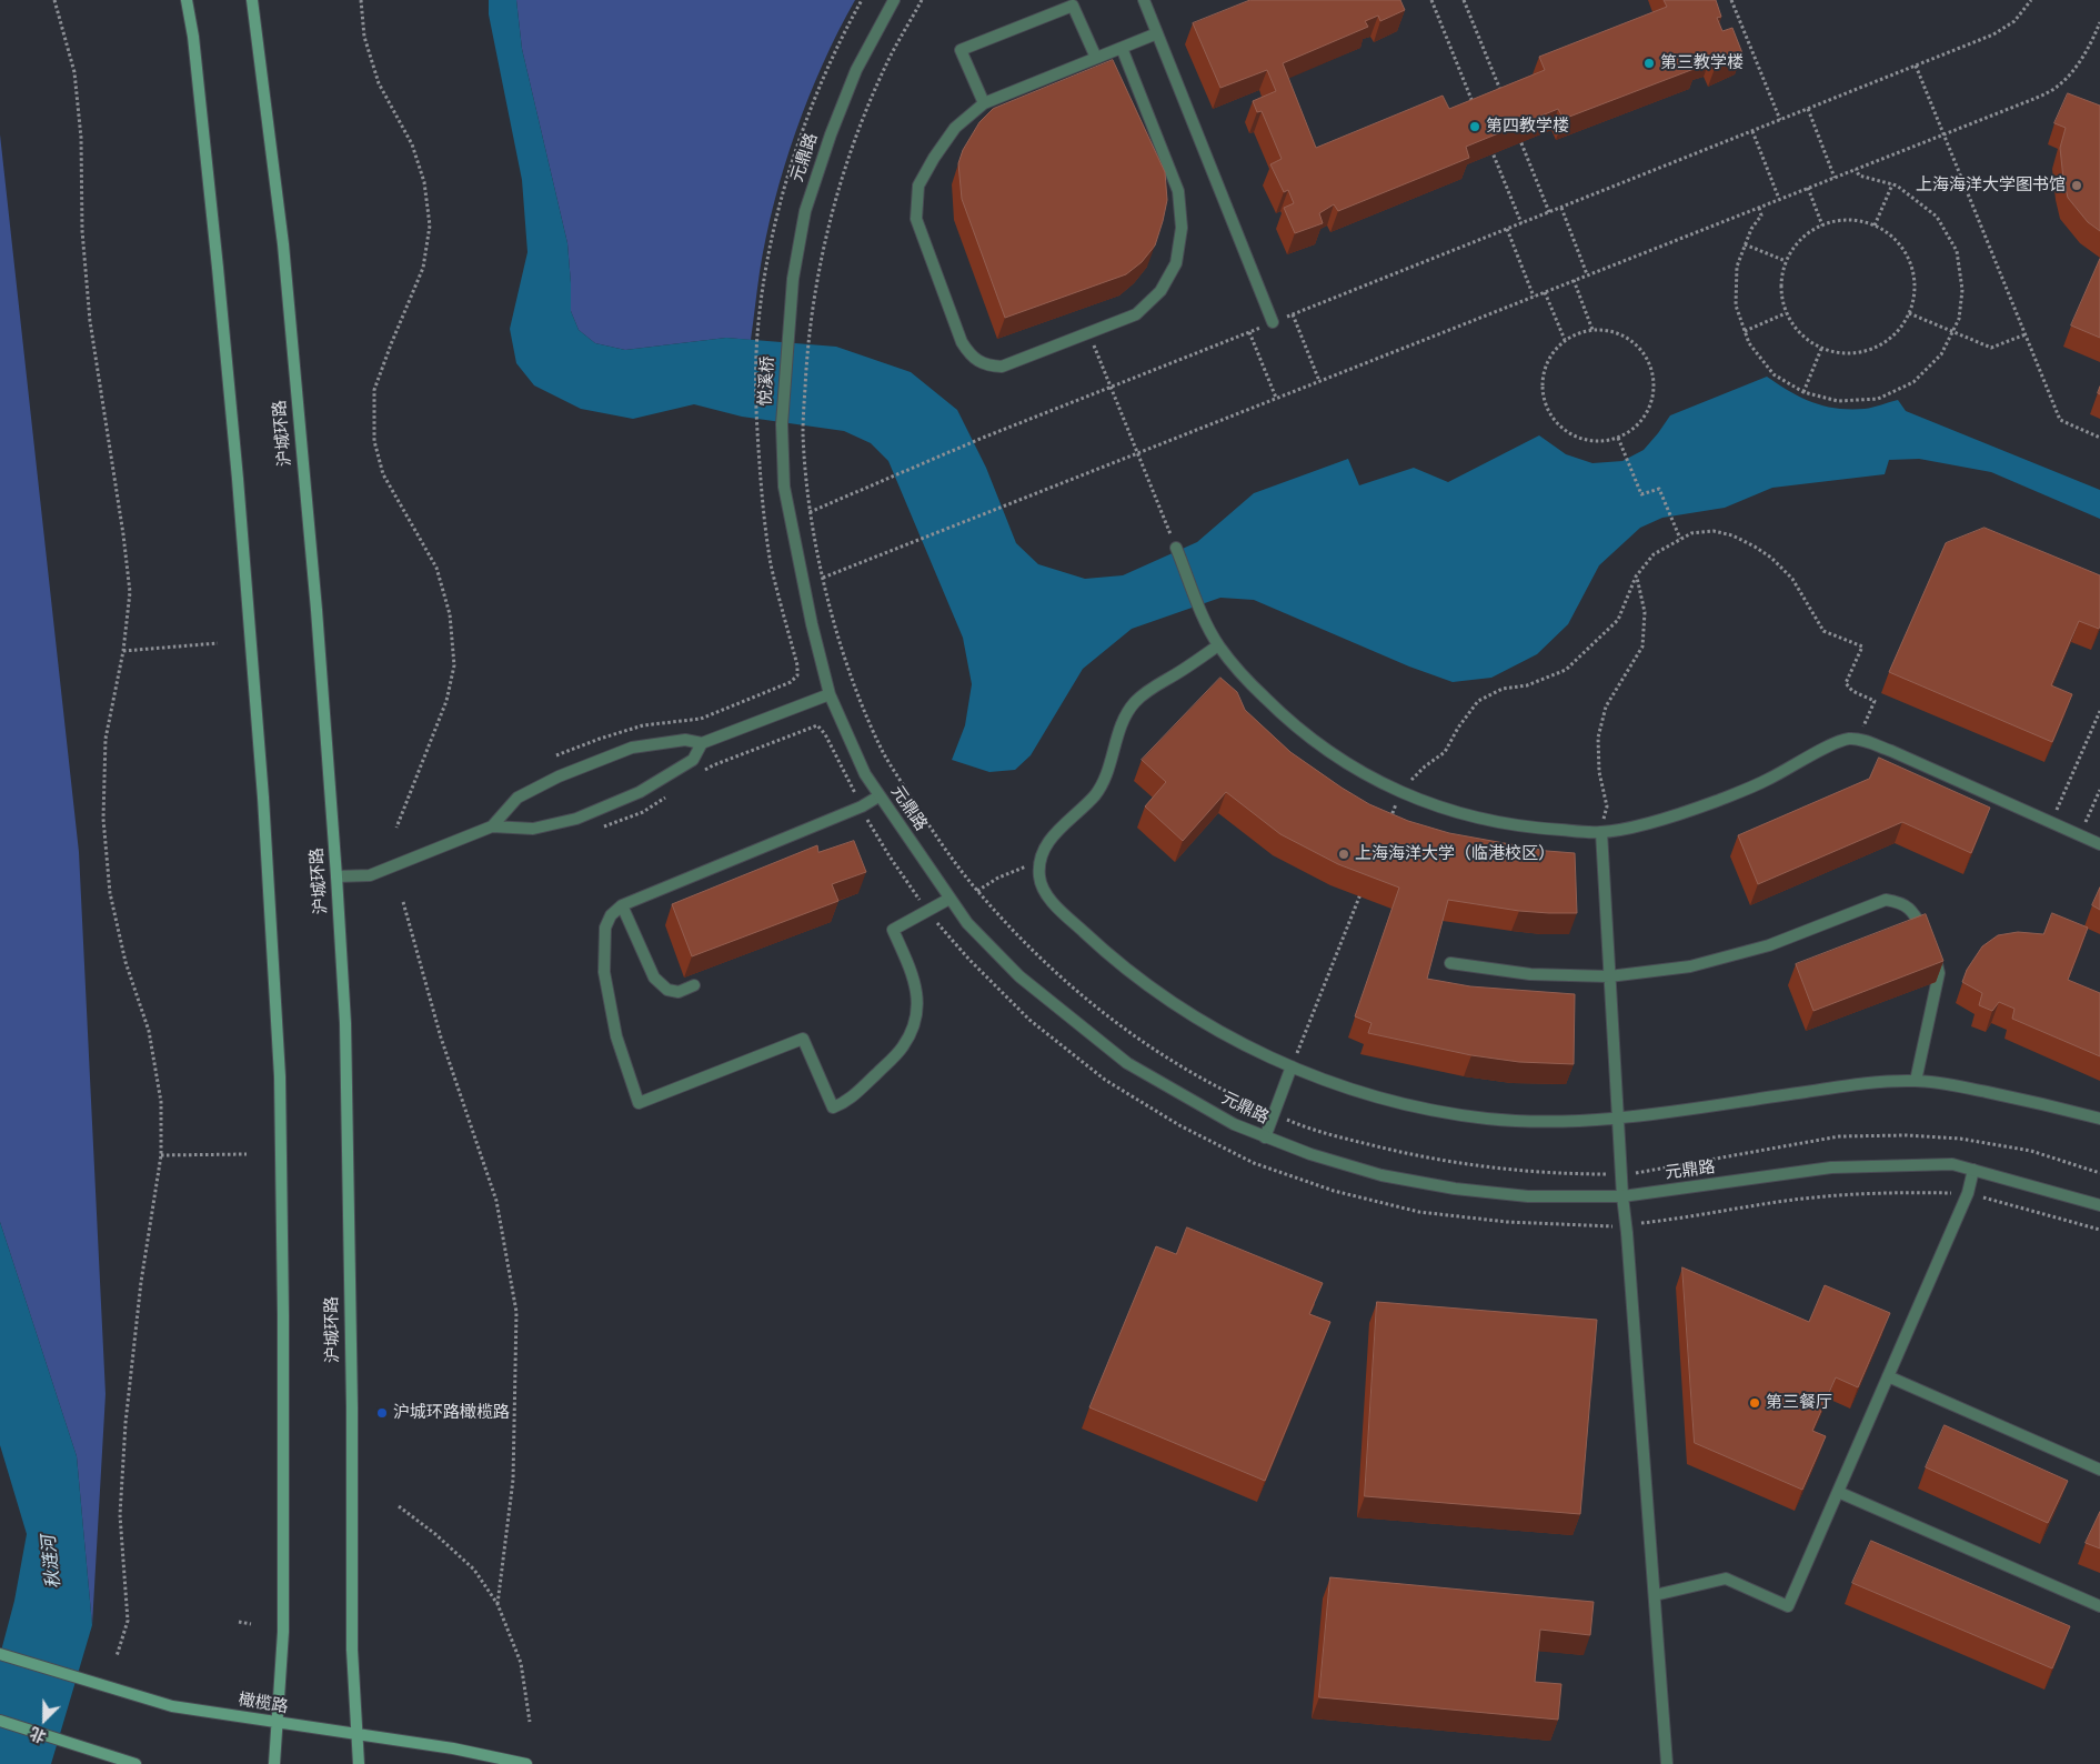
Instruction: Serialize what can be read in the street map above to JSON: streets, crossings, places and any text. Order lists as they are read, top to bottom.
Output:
{
  "streets": {
    "main road": ["沪城环路", "橄榄路"],
    "street": ["元鼎路", "悦溪桥"]
  },
  "crossings": [
    ["元鼎路", "悦溪桥"],
    ["沪城环路", "橄榄路"]
  ],
  "water": ["秋涟河"],
  "places": [
    "第三教学楼",
    "第四教学楼",
    "上海海洋大学图书馆",
    "上海海洋大学（临港校区）",
    "第三餐厅",
    "沪城环路橄榄路"
  ],
  "north": "bottom left"
}
